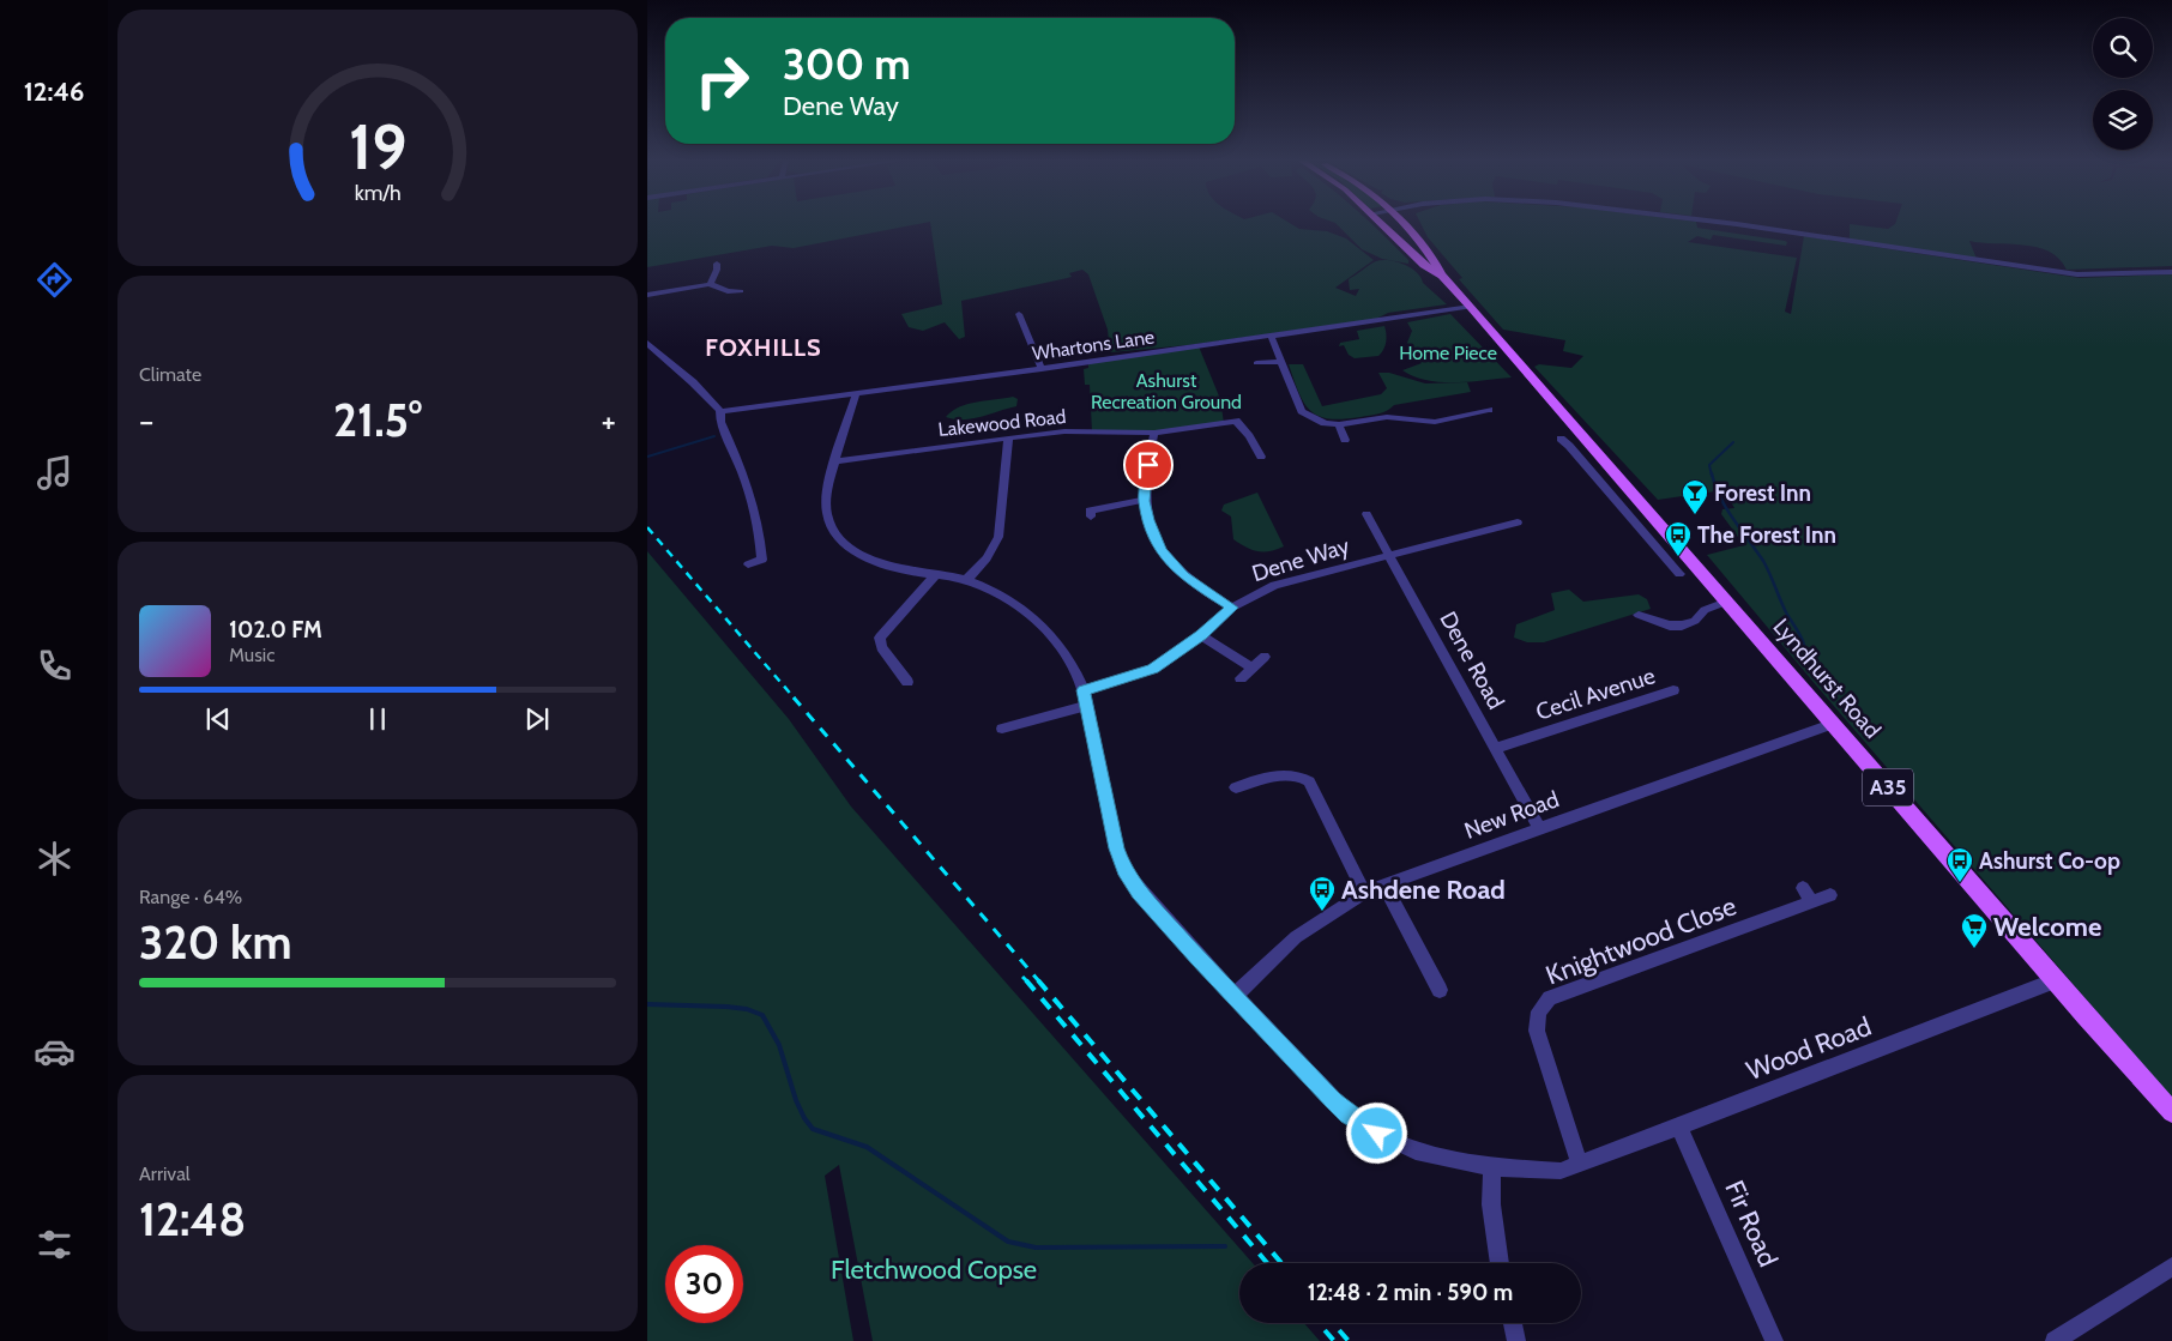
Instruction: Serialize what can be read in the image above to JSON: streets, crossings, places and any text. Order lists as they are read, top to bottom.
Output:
{
  "streets": {
    "main road": ["Lyndhurst Road", "A35"],
    "street": [
      "Whartons Lane",
      "Lakewood Road",
      "Dene Way",
      "Dene Road",
      "Cecil Avenue",
      "New Road",
      "Knightwood Close",
      "Wood Road",
      "Fir Road"
    ]
  },
  "crossings": [
    ["Whartons Lane", "Lyndhurst Road"],
    ["Whartons Lane", "A35"],
    ["Dene Way", "Dene Road"],
    ["Dene Road", "Cecil Avenue"],
    ["Dene Road", "New Road"],
    ["Lyndhurst Road", "A35"],
    ["Lyndhurst Road", "New Road"],
    ["Lyndhurst Road", "Wood Road"],
    ["Knightwood Close", "Wood Road"],
    ["Wood Road", "Fir Road"]
  ],
  "districts": ["FOXHILLS"],
  "parks": ["Home Piece", "Ashurst Recreation Ground", "Fletchwood Copse"],
  "places": {
    "bar": ["Forest Inn"],
    "bus stop": ["The Forest Inn", "Ashurst Co-op", "Ashdene Road"],
    "supermarket": ["Welcome"]
  },
  "page": {
    "tabs": "12:46",
    "turn": ["300 m", "Dene Way"],
    "tile": [
      "Climate",
      ["Range · 64%", "320 km"],
      ["Arrival", "12:48"]
    ],
    "heat": ["−", "21.5°", "+"],
    "song": ["102.0 FM", "Music"],
    "limit": "30",
    "trip": "12:48 · 2 min · 590 m",
    "gauge": ["19", "km/h"]
  }
}
